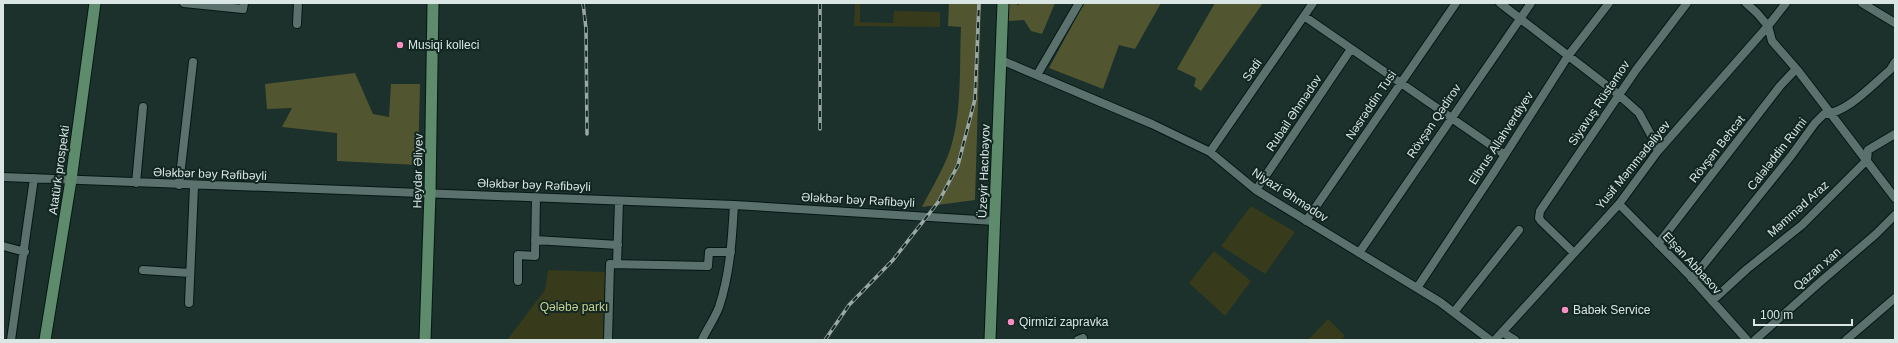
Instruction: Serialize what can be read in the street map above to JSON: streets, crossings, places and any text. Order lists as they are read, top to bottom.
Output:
{
  "streets": {
    "main road": ["Atatürk prospekti", "Heydər Əliyev", "Üzeyir Hacıbəyov"],
    "street": [
      "Sədi",
      "Siyavuş Rüstəmov",
      "Nəsrəddin Tusi",
      "Rubail Əhmədov",
      "Rövşən Qədirov",
      "Elbrus Allahverdiyev",
      "Rövşən Behcət",
      "Calələddin Rumi",
      "Yusif Məmmədəliyev",
      "Ələkbər bəy Rəfibəyli",
      "Niyazi Əhmədov",
      "Məmməd Araz",
      "Elşən Abbasov",
      "Qazan xan"
    ]
  },
  "crossings": [
    ["Sədi", "Niyazi Əhmədov"],
    ["Siyavuş Rüstəmov", "Yusif Məmmədəliyev"],
    ["Nəsrəddin Tusi", "Niyazi Əhmədov"],
    ["Rubail Əhmədov", "Niyazi Əhmədov"],
    ["Rövşən Qədirov", "Niyazi Əhmədov"],
    ["Elbrus Allahverdiyev", "Niyazi Əhmədov"],
    ["Rövşən Behcət", "Elşən Abbasov"],
    ["Calələddin Rumi", "Elşən Abbasov"],
    ["Yusif Məmmədəliyev", "Elşən Abbasov"],
    ["Atatürk prospekti", "Ələkbər bəy Rəfibəyli"],
    ["Heydər Əliyev", "Ələkbər bəy Rəfibəyli"],
    ["Üzeyir Hacıbəyov", "Ələkbər bəy Rəfibəyli"],
    ["Üzeyir Hacıbəyov", "Niyazi Əhmədov"],
    ["Məmməd Araz", "Elşən Abbasov"]
  ],
  "parks": ["Qələbə parkı"],
  "places": ["Musiqi kolleci", "Babək Service", "Qirmizi zapravka"],
  "scale_bar": "100 m"
}
